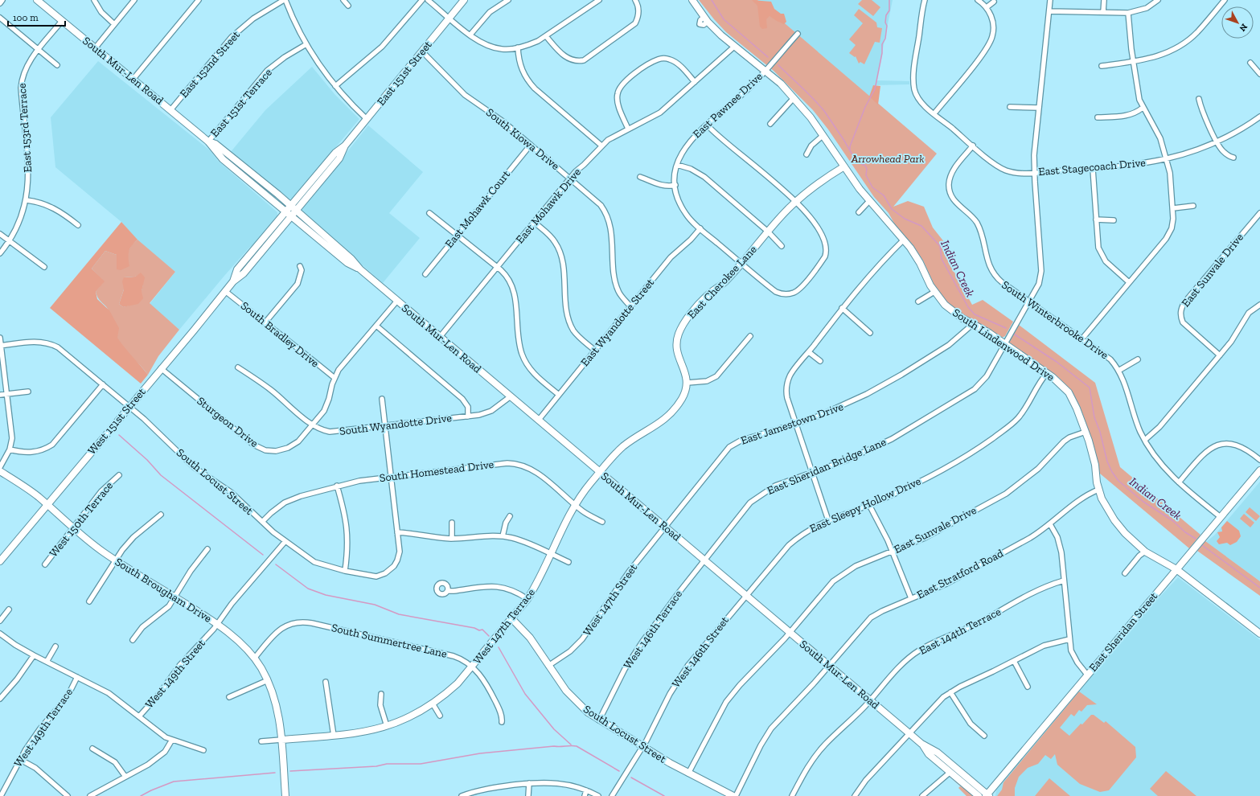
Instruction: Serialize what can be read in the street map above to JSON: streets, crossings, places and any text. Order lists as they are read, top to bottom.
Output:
{
  "streets": {
    "street": [
      "East 152nd Street",
      "South Mur-Len Road",
      "East 151st Street",
      "East 151st Terrace",
      "East Pawnee Drive",
      "East 153rd Terrace",
      "South Kiowa Drive",
      "East Stagecoach Drive",
      "East Mohawk Drive",
      "East Mohawk Court",
      "East Sunvale Drive",
      "East Cherokee Lane",
      "South Winterbrooke Drive",
      "East Wyandotte Street",
      "South Bradley Drive",
      "South Lindenwood Drive",
      "West 151st Street",
      "Sturgeon Drive",
      "East Jamestown Drive",
      "South Wyandotte Drive",
      "East Sheridan Bridge Lane",
      "South Homestead Drive",
      "South Locust Street",
      "East Sleepy Hollow Drive",
      "West 150th Terrace",
      "East Stratford Road",
      "South Brougham Drive",
      "West 147th Street",
      "West 147th Terrace",
      "West 146th Terrace",
      "East 144th Terrace",
      "East Sheridan Street",
      "South Summertree Lane",
      "West 146th Street",
      "West 149th Street",
      "West 149th Terrace"
    ]
  },
  "crossings": [
    ["East 152nd Street", "South Mur-Len Road"],
    ["South Mur-Len Road", "East 151st Street"],
    ["South Mur-Len Road", "East 151st Terrace"],
    ["South Mur-Len Road", "East 153rd Terrace"],
    ["South Mur-Len Road", "East Mohawk Drive"],
    ["South Mur-Len Road", "East Sunvale Drive"],
    ["South Mur-Len Road", "East Wyandotte Street"],
    ["South Mur-Len Road", "West 151st Street"],
    ["South Mur-Len Road", "East Jamestown Drive"],
    ["South Mur-Len Road", "South Wyandotte Drive"],
    ["South Mur-Len Road", "East Sheridan Bridge Lane"],
    ["South Mur-Len Road", "East Sleepy Hollow Drive"],
    ["South Mur-Len Road", "East Stratford Road"],
    ["South Mur-Len Road", "West 147th Street"],
    ["South Mur-Len Road", "West 147th Terrace"],
    ["South Mur-Len Road", "West 146th Terrace"],
    ["South Mur-Len Road", "East 144th Terrace"],
    ["South Mur-Len Road", "East Sheridan Street"],
    ["South Mur-Len Road", "West 146th Street"],
    ["East 151st Street", "South Kiowa Drive"],
    ["East 151st Street", "West 151st Street"],
    ["East Pawnee Drive", "East Cherokee Lane"],
    ["East Pawnee Drive", "East Wyandotte Street"],
    ["East Pawnee Drive", "South Lindenwood Drive"],
    ["South Kiowa Drive", "East Mohawk Drive"],
    ["South Kiowa Drive", "East Mohawk Court"],
    ["South Kiowa Drive", "East Wyandotte Street"],
    ["East Stagecoach Drive", "South Winterbrooke Drive"],
    ["East Stagecoach Drive", "East Sheridan Bridge Lane"],
    ["East Mohawk Drive", "South Lindenwood Drive"],
    ["East Sunvale Drive", "South Lindenwood Drive"],
    ["East Sunvale Drive", "South Locust Street"],
    ["East Cherokee Lane", "South Lindenwood Drive"],
    ["South Winterbrooke Drive", "East Sheridan Bridge Lane"],
    ["South Winterbrooke Drive", "East Sheridan Street"],
    ["South Bradley Drive", "West 151st Street"],
    ["South Lindenwood Drive", "East Jamestown Drive"],
    ["South Lindenwood Drive", "East Sheridan Bridge Lane"],
    ["South Lindenwood Drive", "East Sleepy Hollow Drive"],
    ["South Lindenwood Drive", "East Stratford Road"],
    ["South Lindenwood Drive", "East Sheridan Street"],
    ["West 151st Street", "Sturgeon Drive"],
    ["West 151st Street", "South Locust Street"],
    ["West 151st Street", "South Brougham Drive"],
    ["Sturgeon Drive", "South Wyandotte Drive"],
    ["East Jamestown Drive", "West 147th Street"],
    ["South Wyandotte Drive", "South Locust Street"],
    ["East Sheridan Bridge Lane", "West 146th Terrace"],
    ["South Homestead Drive", "South Locust Street"],
    ["South Homestead Drive", "West 147th Terrace"],
    ["South Locust Street", "West 147th Street"],
    ["South Locust Street", "West 147th Terrace"],
    ["South Locust Street", "West 146th Terrace"],
    ["South Locust Street", "West 146th Street"],
    ["South Locust Street", "West 149th Street"],
    ["East Sleepy Hollow Drive", "West 146th Street"],
    ["West 150th Terrace", "South Brougham Drive"],
    ["South Brougham Drive", "West 147th Terrace"],
    ["South Brougham Drive", "South Summertree Lane"],
    ["South Brougham Drive", "West 149th Street"],
    ["West 147th Terrace", "South Summertree Lane"]
  ],
  "water": ["Indian Creek"],
  "parks": ["Arrowhead Park"],
  "scale_bar": "100 m",
  "north": "bottom right"
}
